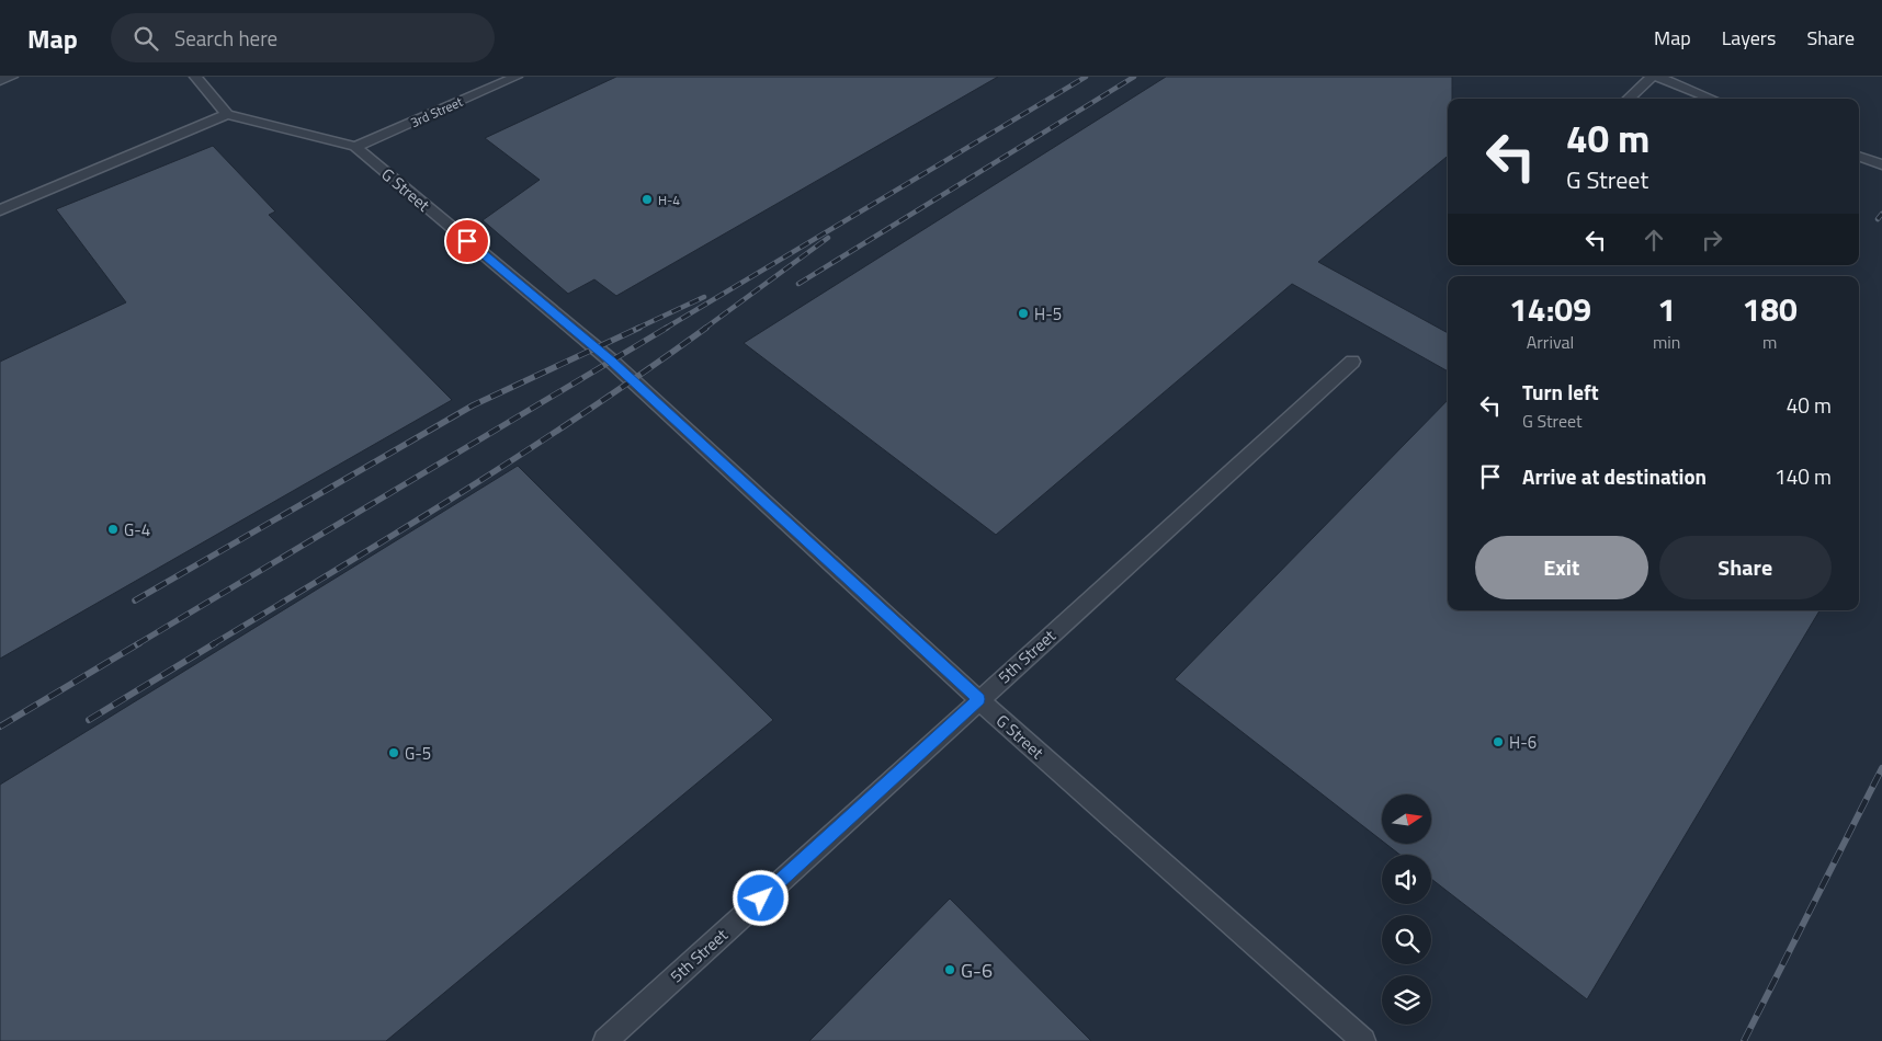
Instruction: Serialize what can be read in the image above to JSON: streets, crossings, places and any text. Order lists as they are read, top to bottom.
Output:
{
  "streets": {
    "lane": ["3rd Street", "G Street", "5th Street"]
  },
  "crossings": [
    ["3rd Street", "G Street"],
    ["G Street", "5th Street"]
  ],
  "places": [
    "H-4",
    "H-5",
    "G-4",
    "H-6",
    "G-5",
    "G-6"
  ],
  "north": "right",
  "page": {
    "header": "Map",
    "search": "Search here",
    "nav": ["Map", "Layers", "Share"],
    "turn": ["40 m", "G Street"],
    "eta": [
      "14:09",
      "Arrival",
      "1",
      "min",
      "180",
      "m"
    ],
    "list": [
      {
        "name": "Turn left",
        "note": "G Street",
        "value": "40 m"
      },
      {
        "name": "Arrive at destination",
        "value": "140 m"
      }
    ],
    "buttons": ["Exit", "Share"]
  }
}
